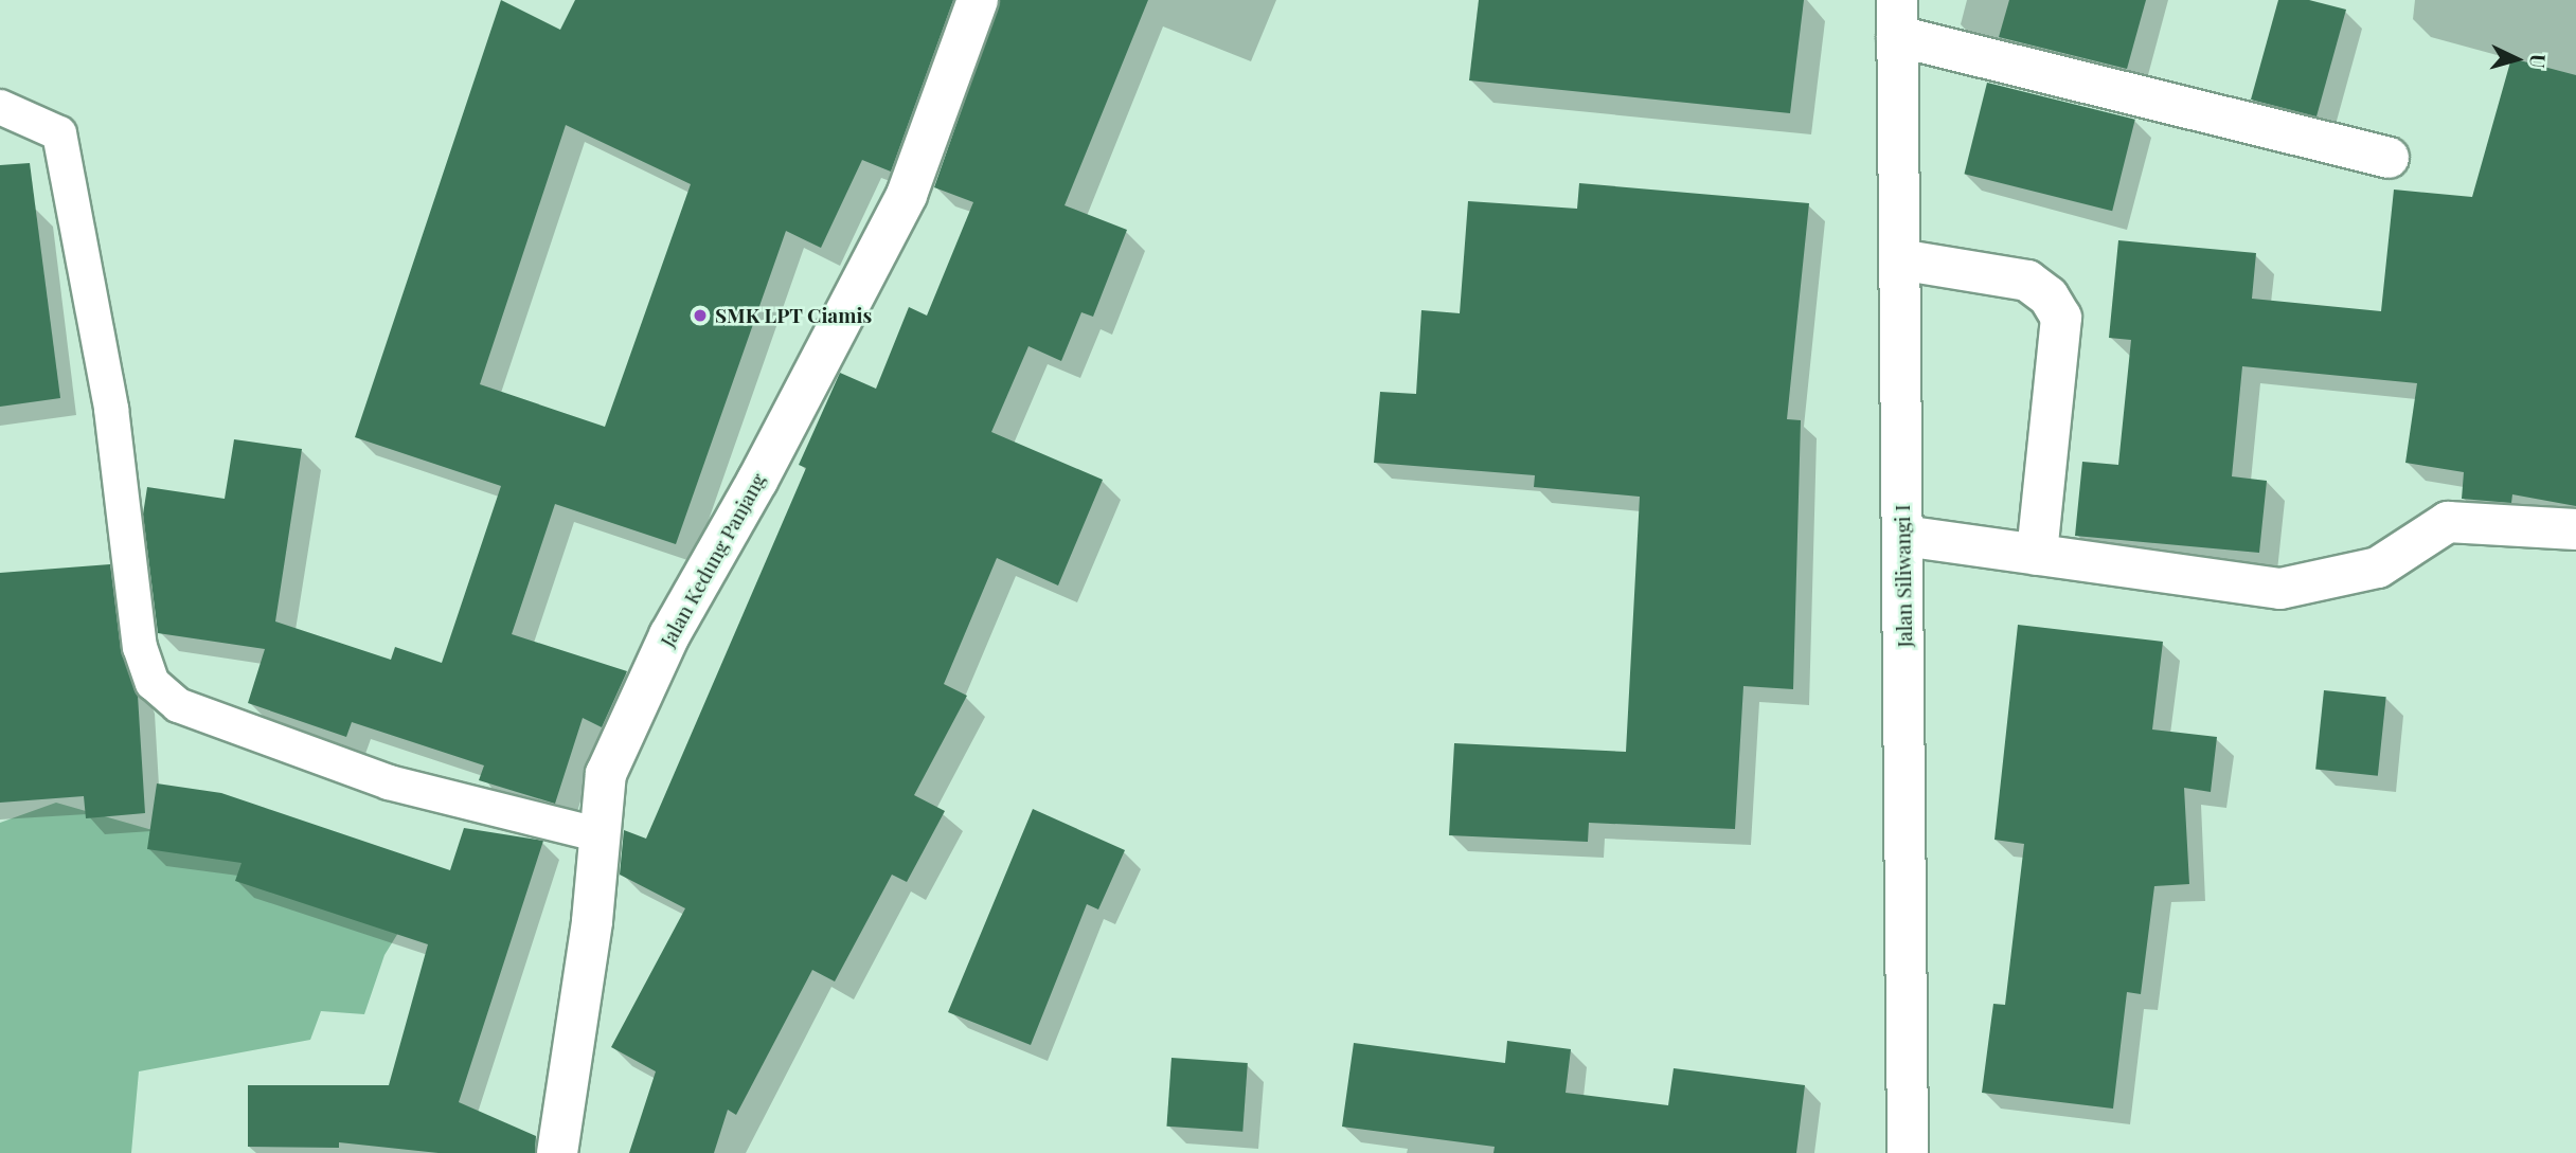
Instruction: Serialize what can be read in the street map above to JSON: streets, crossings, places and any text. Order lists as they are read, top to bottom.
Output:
{
  "streets": {
    "street": ["Jalan Kedung Panjang", "Jalan Siliwangi I"]
  },
  "places": ["SMK LPT Ciamis"],
  "north": "right"
}
